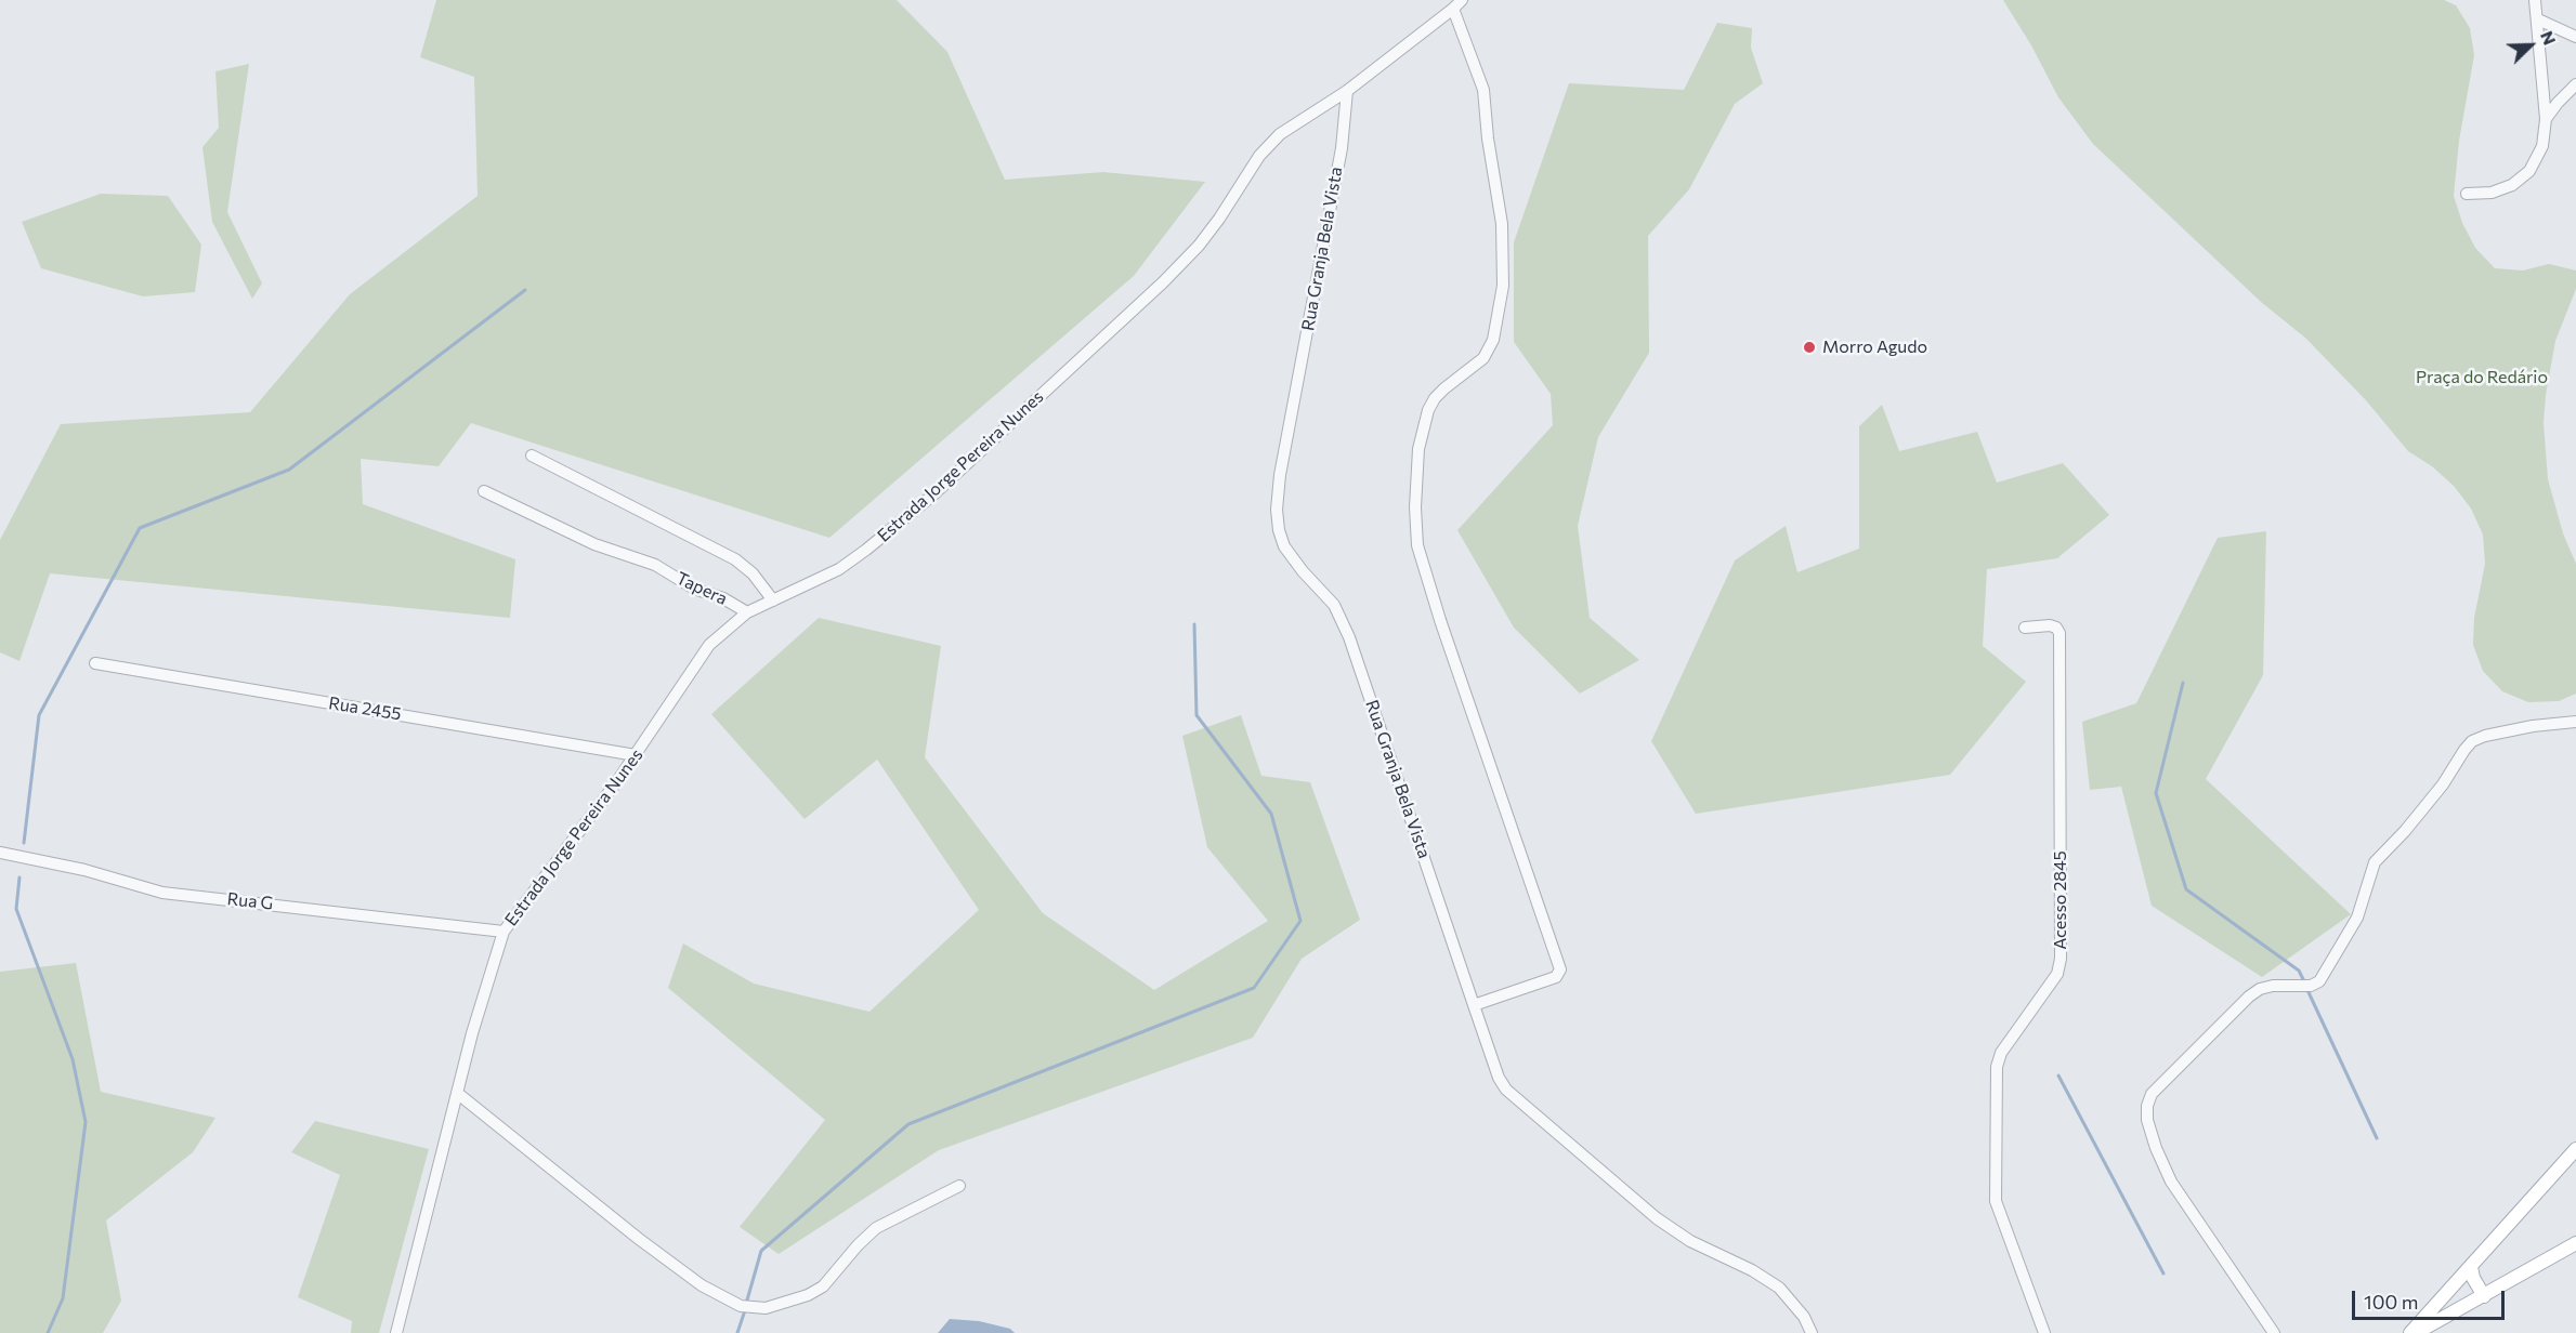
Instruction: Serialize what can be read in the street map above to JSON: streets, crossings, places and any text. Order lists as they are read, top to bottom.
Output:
{
  "streets": {
    "street": [
      "Rua Granja Bela Vista",
      "Estrada Jorge Pereira Nunes",
      "Tapera",
      "Rua 2455",
      "Acesso 2845",
      "Rua G"
    ]
  },
  "crossings": [
    ["Rua Granja Bela Vista", "Estrada Jorge Pereira Nunes"],
    ["Estrada Jorge Pereira Nunes", "Tapera"],
    ["Estrada Jorge Pereira Nunes", "Rua 2455"],
    ["Estrada Jorge Pereira Nunes", "Rua G"]
  ],
  "parks": ["Praça do Redário"],
  "places": ["Morro Agudo"],
  "scale_bar": "100 m",
  "north": "top right"
}
